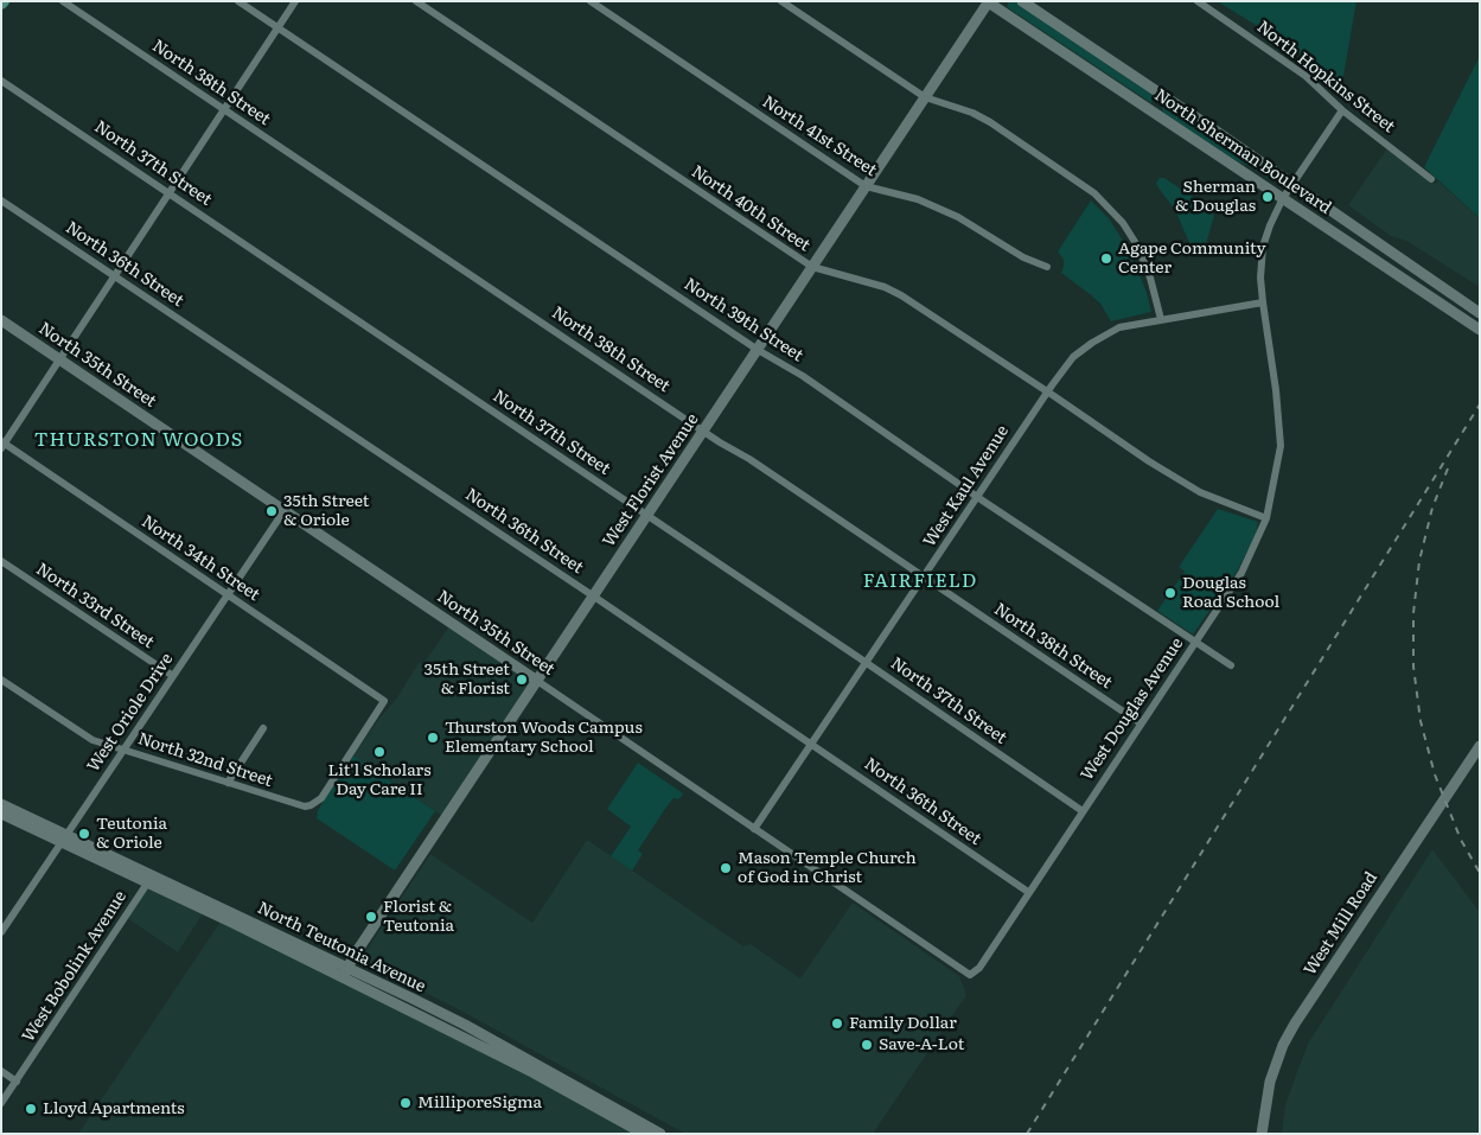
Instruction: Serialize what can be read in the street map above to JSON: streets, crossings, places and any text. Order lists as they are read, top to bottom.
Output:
{
  "streets": {
    "main road": [
      "North Sherman Boulevard",
      "North 35th Street",
      "West Florist Avenue",
      "West Mill Road",
      "North Teutonia Avenue"
    ],
    "street": [
      "North Hopkins Street",
      "North 38th Street",
      "North 41st Street",
      "North 37th Street",
      "North 40th Street",
      "North 36th Street",
      "North 39th Street",
      "West Kaul Avenue",
      "North 34th Street",
      "North 33rd Street",
      "West Douglas Avenue",
      "West Oriole Drive",
      "North 32nd Street",
      "West Bobolink Avenue"
    ]
  },
  "crossings": [
    ["North Hopkins Street", "West Douglas Avenue"],
    ["North 38th Street", "West Florist Avenue"],
    ["North 38th Street", "West Kaul Avenue"],
    ["North 38th Street", "West Douglas Avenue"],
    ["North 41st Street", "West Florist Avenue"],
    ["North Sherman Boulevard", "West Florist Avenue"],
    ["North Sherman Boulevard", "West Douglas Avenue"],
    ["North 37th Street", "West Florist Avenue"],
    ["North 37th Street", "West Kaul Avenue"],
    ["North 37th Street", "West Douglas Avenue"],
    ["North 40th Street", "West Florist Avenue"],
    ["North 40th Street", "West Kaul Avenue"],
    ["North 40th Street", "West Douglas Avenue"],
    ["North 36th Street", "West Florist Avenue"],
    ["North 36th Street", "West Kaul Avenue"],
    ["North 36th Street", "West Douglas Avenue"],
    ["North 39th Street", "West Florist Avenue"],
    ["North 39th Street", "West Kaul Avenue"],
    ["North 39th Street", "West Douglas Avenue"],
    ["North 35th Street", "West Florist Avenue"],
    ["North 35th Street", "West Kaul Avenue"],
    ["North 35th Street", "West Douglas Avenue"],
    ["North 35th Street", "West Oriole Drive"],
    ["West Florist Avenue", "North Teutonia Avenue"],
    ["West Kaul Avenue", "West Douglas Avenue"],
    ["North 34th Street", "West Oriole Drive"],
    ["North 34th Street", "North 32nd Street"],
    ["North 33rd Street", "West Oriole Drive"],
    ["West Oriole Drive", "North 32nd Street"],
    ["West Oriole Drive", "North Teutonia Avenue"],
    ["North Teutonia Avenue", "West Bobolink Avenue"]
  ],
  "districts": ["THURSTON WOODS", "FAIRFIELD"],
  "places": [
    "Sherman & Douglas",
    "Agape Community Center",
    "35th Street & Oriole",
    "Douglas Road School",
    "35th Street & Florist",
    "Thurston Woods Campus Elementary School",
    "Lit'l Scholars Day Care II",
    "Teutonia & Oriole",
    "Mason Temple Church of God in Christ",
    "Florist & Teutonia",
    "Family Dollar",
    "Save-A-Lot",
    "MilliporeSigma",
    "Lloyd Apartments"
  ]
}
